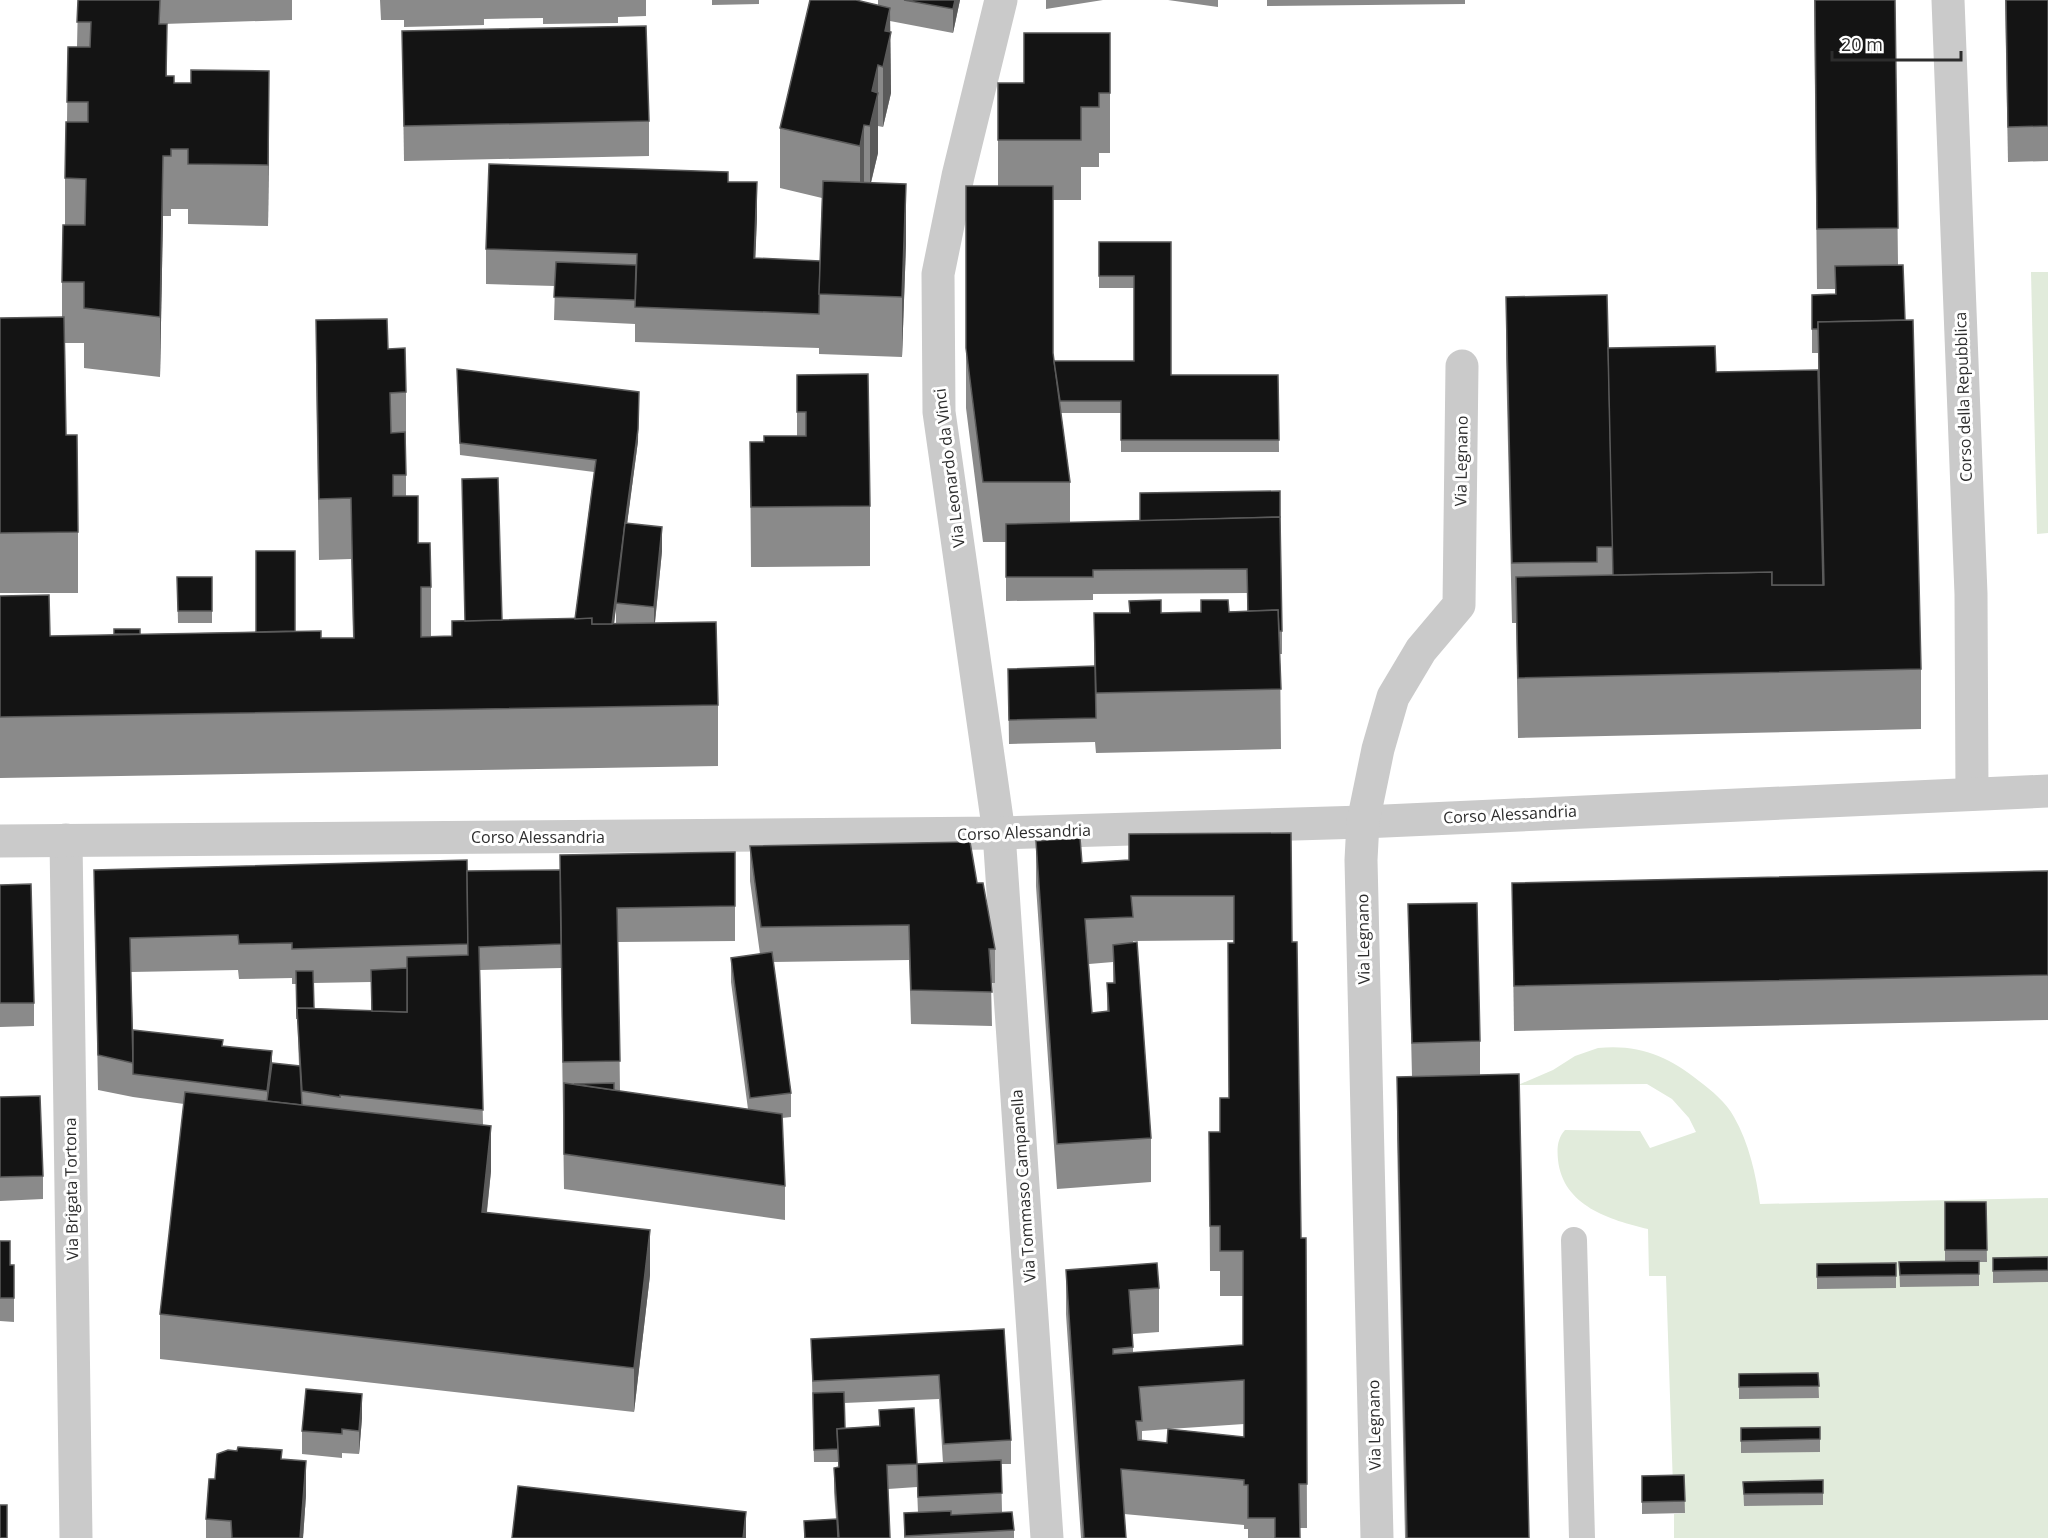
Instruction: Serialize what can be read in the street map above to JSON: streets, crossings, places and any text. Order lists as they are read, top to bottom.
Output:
{
  "streets": {
    "street": [
      "Corso della Repubblica",
      "Via Legnano",
      "Via Leonardo da Vinci",
      "Corso Alessandria",
      "Via Tommaso Campanella",
      "Via Brigata Tortona"
    ]
  },
  "crossings": [
    ["Corso della Repubblica", "Corso Alessandria"],
    ["Via Legnano", "Corso Alessandria"],
    ["Via Leonardo da Vinci", "Corso Alessandria"],
    ["Via Leonardo da Vinci", "Via Tommaso Campanella"],
    ["Corso Alessandria", "Via Tommaso Campanella"],
    ["Corso Alessandria", "Via Brigata Tortona"]
  ],
  "scale_bar": "20 m"
}
